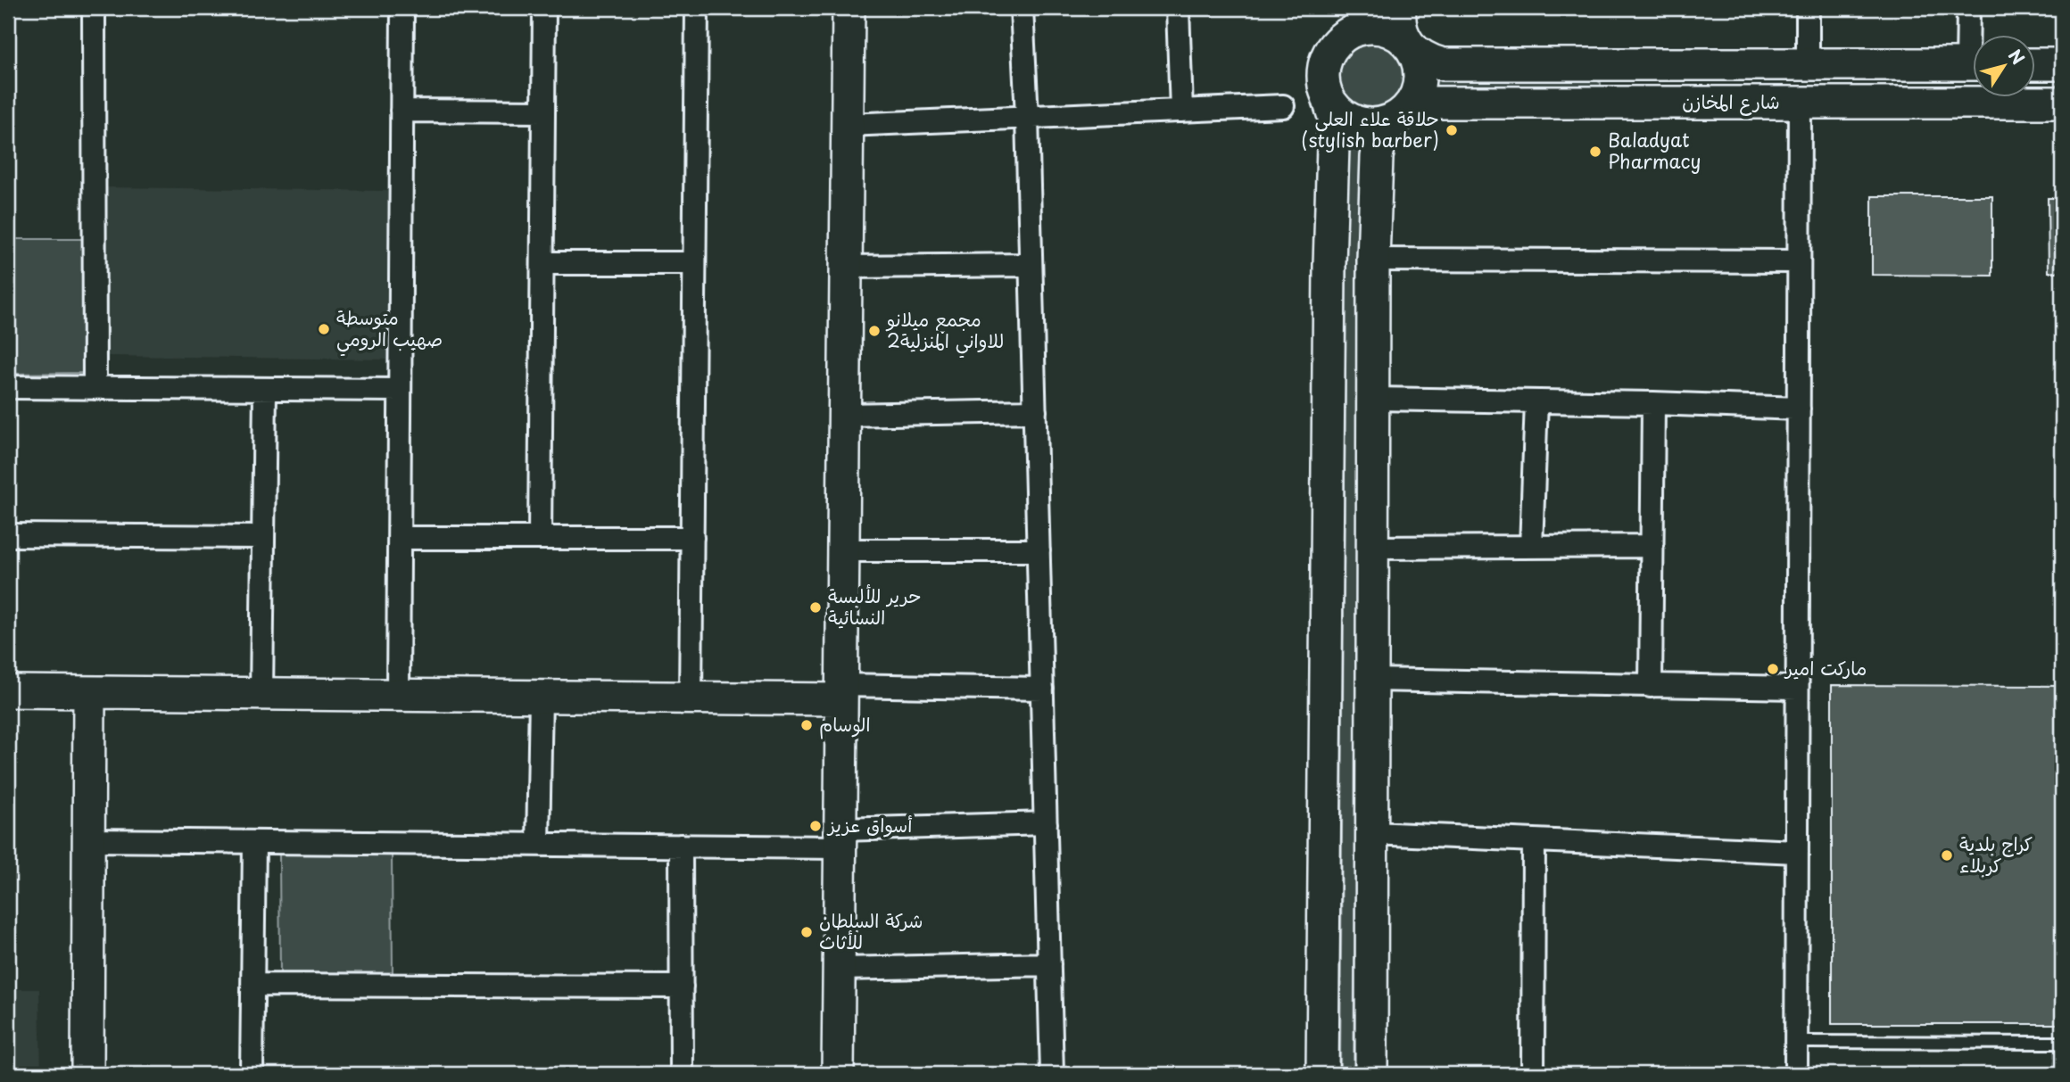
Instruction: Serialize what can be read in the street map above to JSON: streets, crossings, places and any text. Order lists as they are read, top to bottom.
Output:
{
  "streets": {
    "street": ["شارع المخازن"]
  },
  "places": [
    "حلاقة علاء العلي (stylish barber)",
    "Baladyat Pharmacy",
    "متوسطة صهيب الرومي",
    "مجمع ميلانو للاواني المنزلية2",
    "حرير للألبسة النسائية",
    "ماركت امير",
    "الوسام",
    "أسواق عزيز",
    "كراج بلدية كربلاء",
    "شركة السلطان للأثاث"
  ],
  "north": "top right"
}
